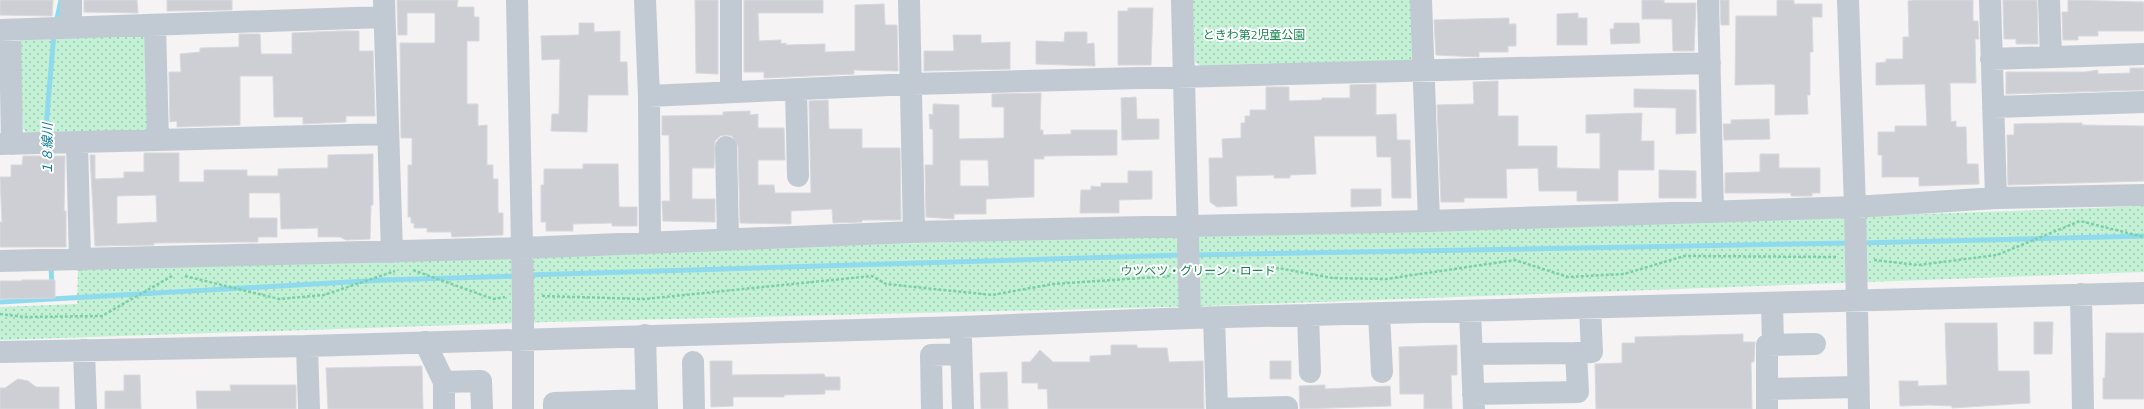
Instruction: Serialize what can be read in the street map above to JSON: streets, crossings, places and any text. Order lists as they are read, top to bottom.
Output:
{
  "water": ["１８線川"],
  "parks": ["ときわ第2児童公園", "ウツベツ・グリーン・ロード"]
}
